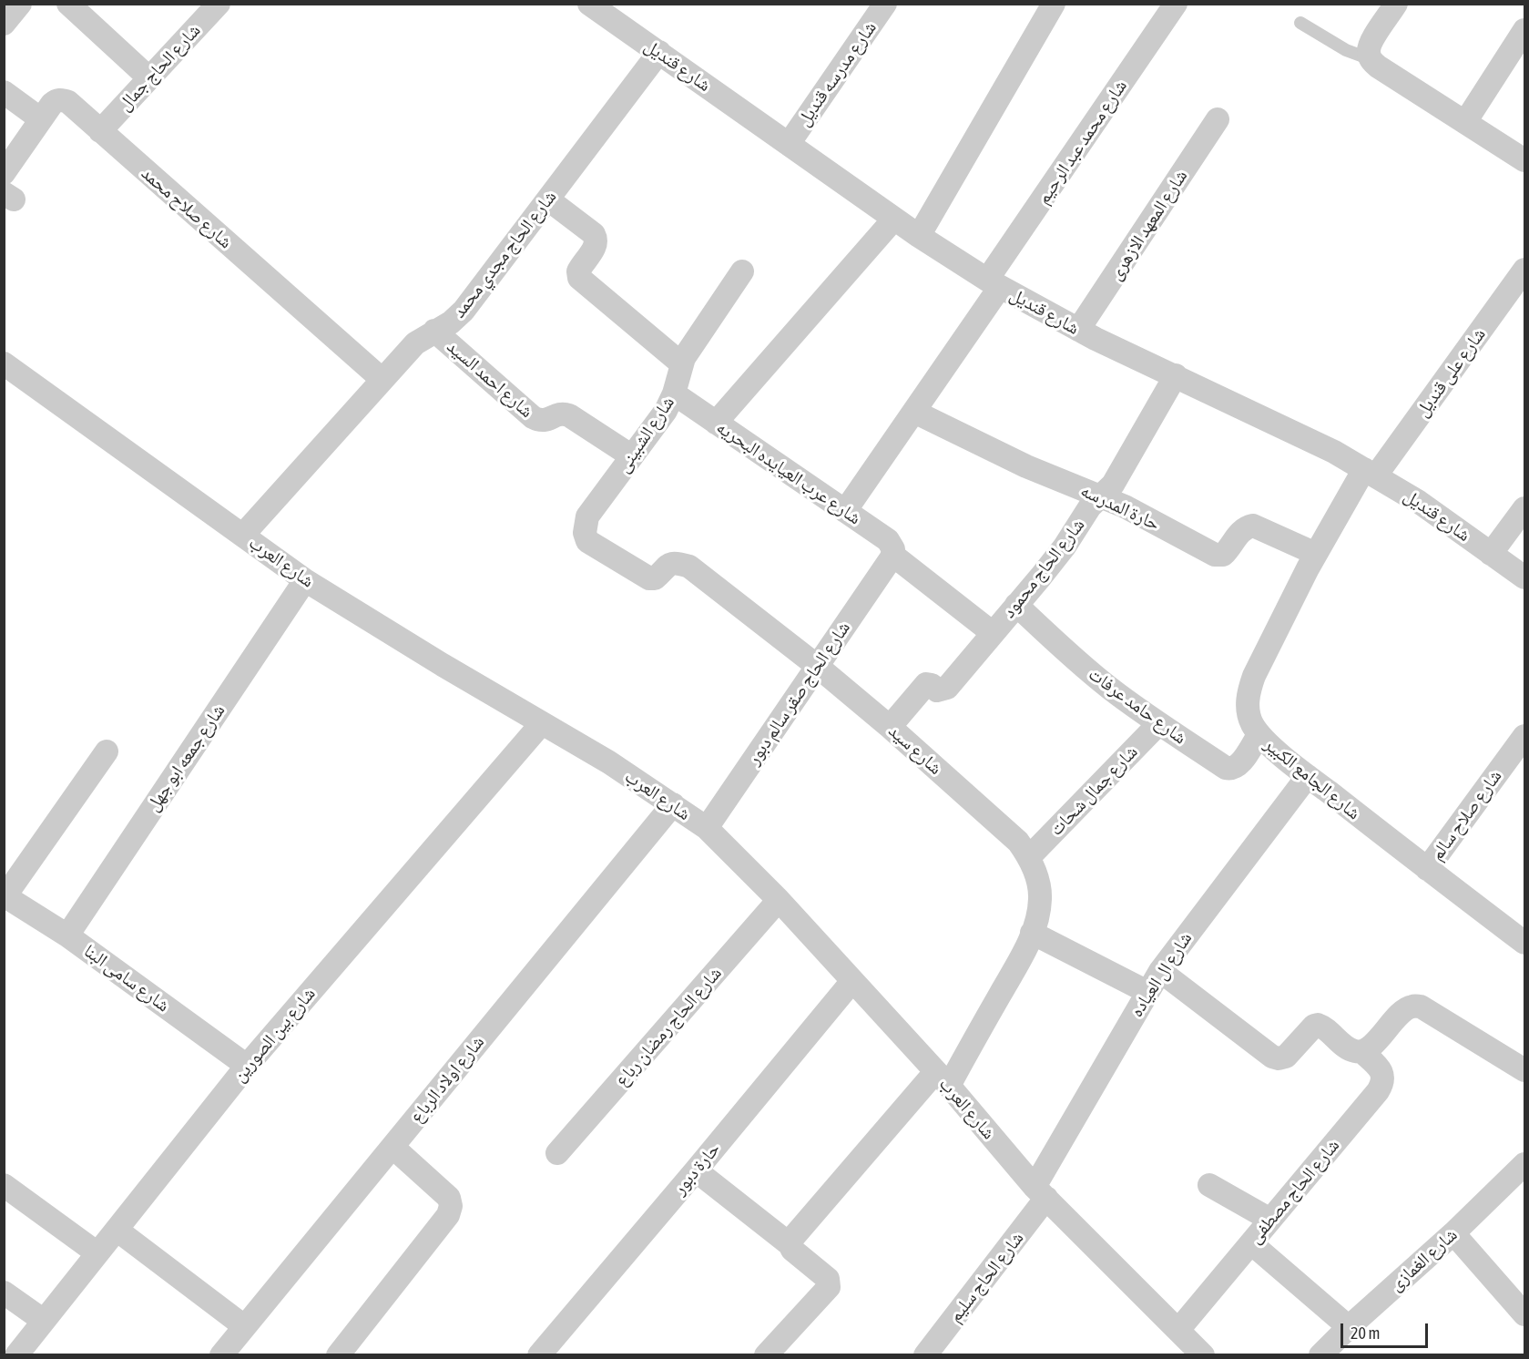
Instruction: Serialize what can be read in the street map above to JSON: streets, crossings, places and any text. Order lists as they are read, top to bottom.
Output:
{
  "streets": {
    "street": [
      "شارع قنديل",
      "شارع الحاج جمال",
      "شارع مدرسه قنديل",
      "شارع محمد عبد الرحيم",
      "شارع صلاح محمد",
      "شارع المعهد الازهرى",
      "شارع الحاج مجدي محمد",
      "شارع على قنديل",
      "شارع احمد السيد",
      "شارع الشبينى",
      "شارع عرب العيايده البحريه",
      "حارة المدرسه",
      "شارع العرب",
      "شارع الحاج محمود",
      "شارع الحاج صقر سالم دبور",
      "شارع حامد عرفات",
      "شارع سيد",
      "شارع جمعه ابو جهل",
      "شارع الجامع الكبير",
      "شارع جمال شحات",
      "شارع صلاح سالم",
      "شارع ال العياده",
      "شارع سامى البنا",
      "شارع الحاج رمضان رباع",
      "شارع بين الصورين",
      "شارع اولاد الرباع",
      "حارة دبور",
      "شارع الحاج مصطفى",
      "شارع الغمازى",
      "شارع الحاج سليم"
    ]
  },
  "crossings": [
    ["شارع قنديل", "شارع مدرسه قنديل"],
    ["شارع قنديل", "شارع محمد عبد الرحيم"],
    ["شارع قنديل", "شارع المعهد الازهرى"],
    ["شارع قنديل", "شارع الحاج مجدي محمد"],
    ["شارع قنديل", "شارع على قنديل"],
    ["شارع قنديل", "شارع الحاج محمود"],
    ["شارع قنديل", "شارع الجامع الكبير"],
    ["شارع الحاج جمال", "شارع صلاح محمد"],
    ["شارع محمد عبد الرحيم", "شارع عرب العيايده البحريه"],
    ["شارع محمد عبد الرحيم", "حارة المدرسه"],
    ["شارع صلاح محمد", "شارع الحاج مجدي محمد"],
    ["شارع الحاج مجدي محمد", "شارع احمد السيد"],
    ["شارع الحاج مجدي محمد", "شارع العرب"],
    ["شارع على قنديل", "شارع الجامع الكبير"],
    ["شارع احمد السيد", "شارع الشبينى"],
    ["شارع الشبينى", "شارع عرب العيايده البحريه"],
    ["شارع الشبينى", "شارع سيد"],
    ["شارع عرب العيايده البحريه", "شارع الحاج محمود"],
    ["شارع عرب العيايده البحريه", "شارع الحاج صقر سالم دبور"],
    ["حارة المدرسه", "شارع الحاج محمود"],
    ["حارة المدرسه", "شارع الجامع الكبير"],
    ["شارع العرب", "شارع الحاج صقر سالم دبور"],
    ["شارع العرب", "شارع سيد"],
    ["شارع العرب", "شارع جمعه ابو جهل"],
    ["شارع العرب", "شارع ال العياده"],
    ["شارع العرب", "شارع الحاج رمضان رباع"],
    ["شارع العرب", "شارع بين الصورين"],
    ["شارع العرب", "شارع اولاد الرباع"],
    ["شارع العرب", "حارة دبور"],
    ["شارع العرب", "شارع الحاج مصطفى"],
    ["شارع العرب", "شارع الحاج سليم"],
    ["شارع الحاج محمود", "شارع حامد عرفات"],
    ["شارع الحاج محمود", "شارع سيد"],
    ["شارع الحاج صقر سالم دبور", "شارع سيد"],
    ["شارع حامد عرفات", "شارع الجامع الكبير"],
    ["شارع حامد عرفات", "شارع جمال شحات"],
    ["شارع سيد", "شارع جمال شحات"],
    ["شارع جمعه ابو جهل", "شارع سامى البنا"],
    ["شارع الجامع الكبير", "شارع صلاح سالم"],
    ["شارع الجامع الكبير", "شارع ال العياده"],
    ["شارع ال العياده", "شارع الحاج سليم"],
    ["شارع سامى البنا", "شارع بين الصورين"]
  ],
  "scale_bar": "20 m"
}
